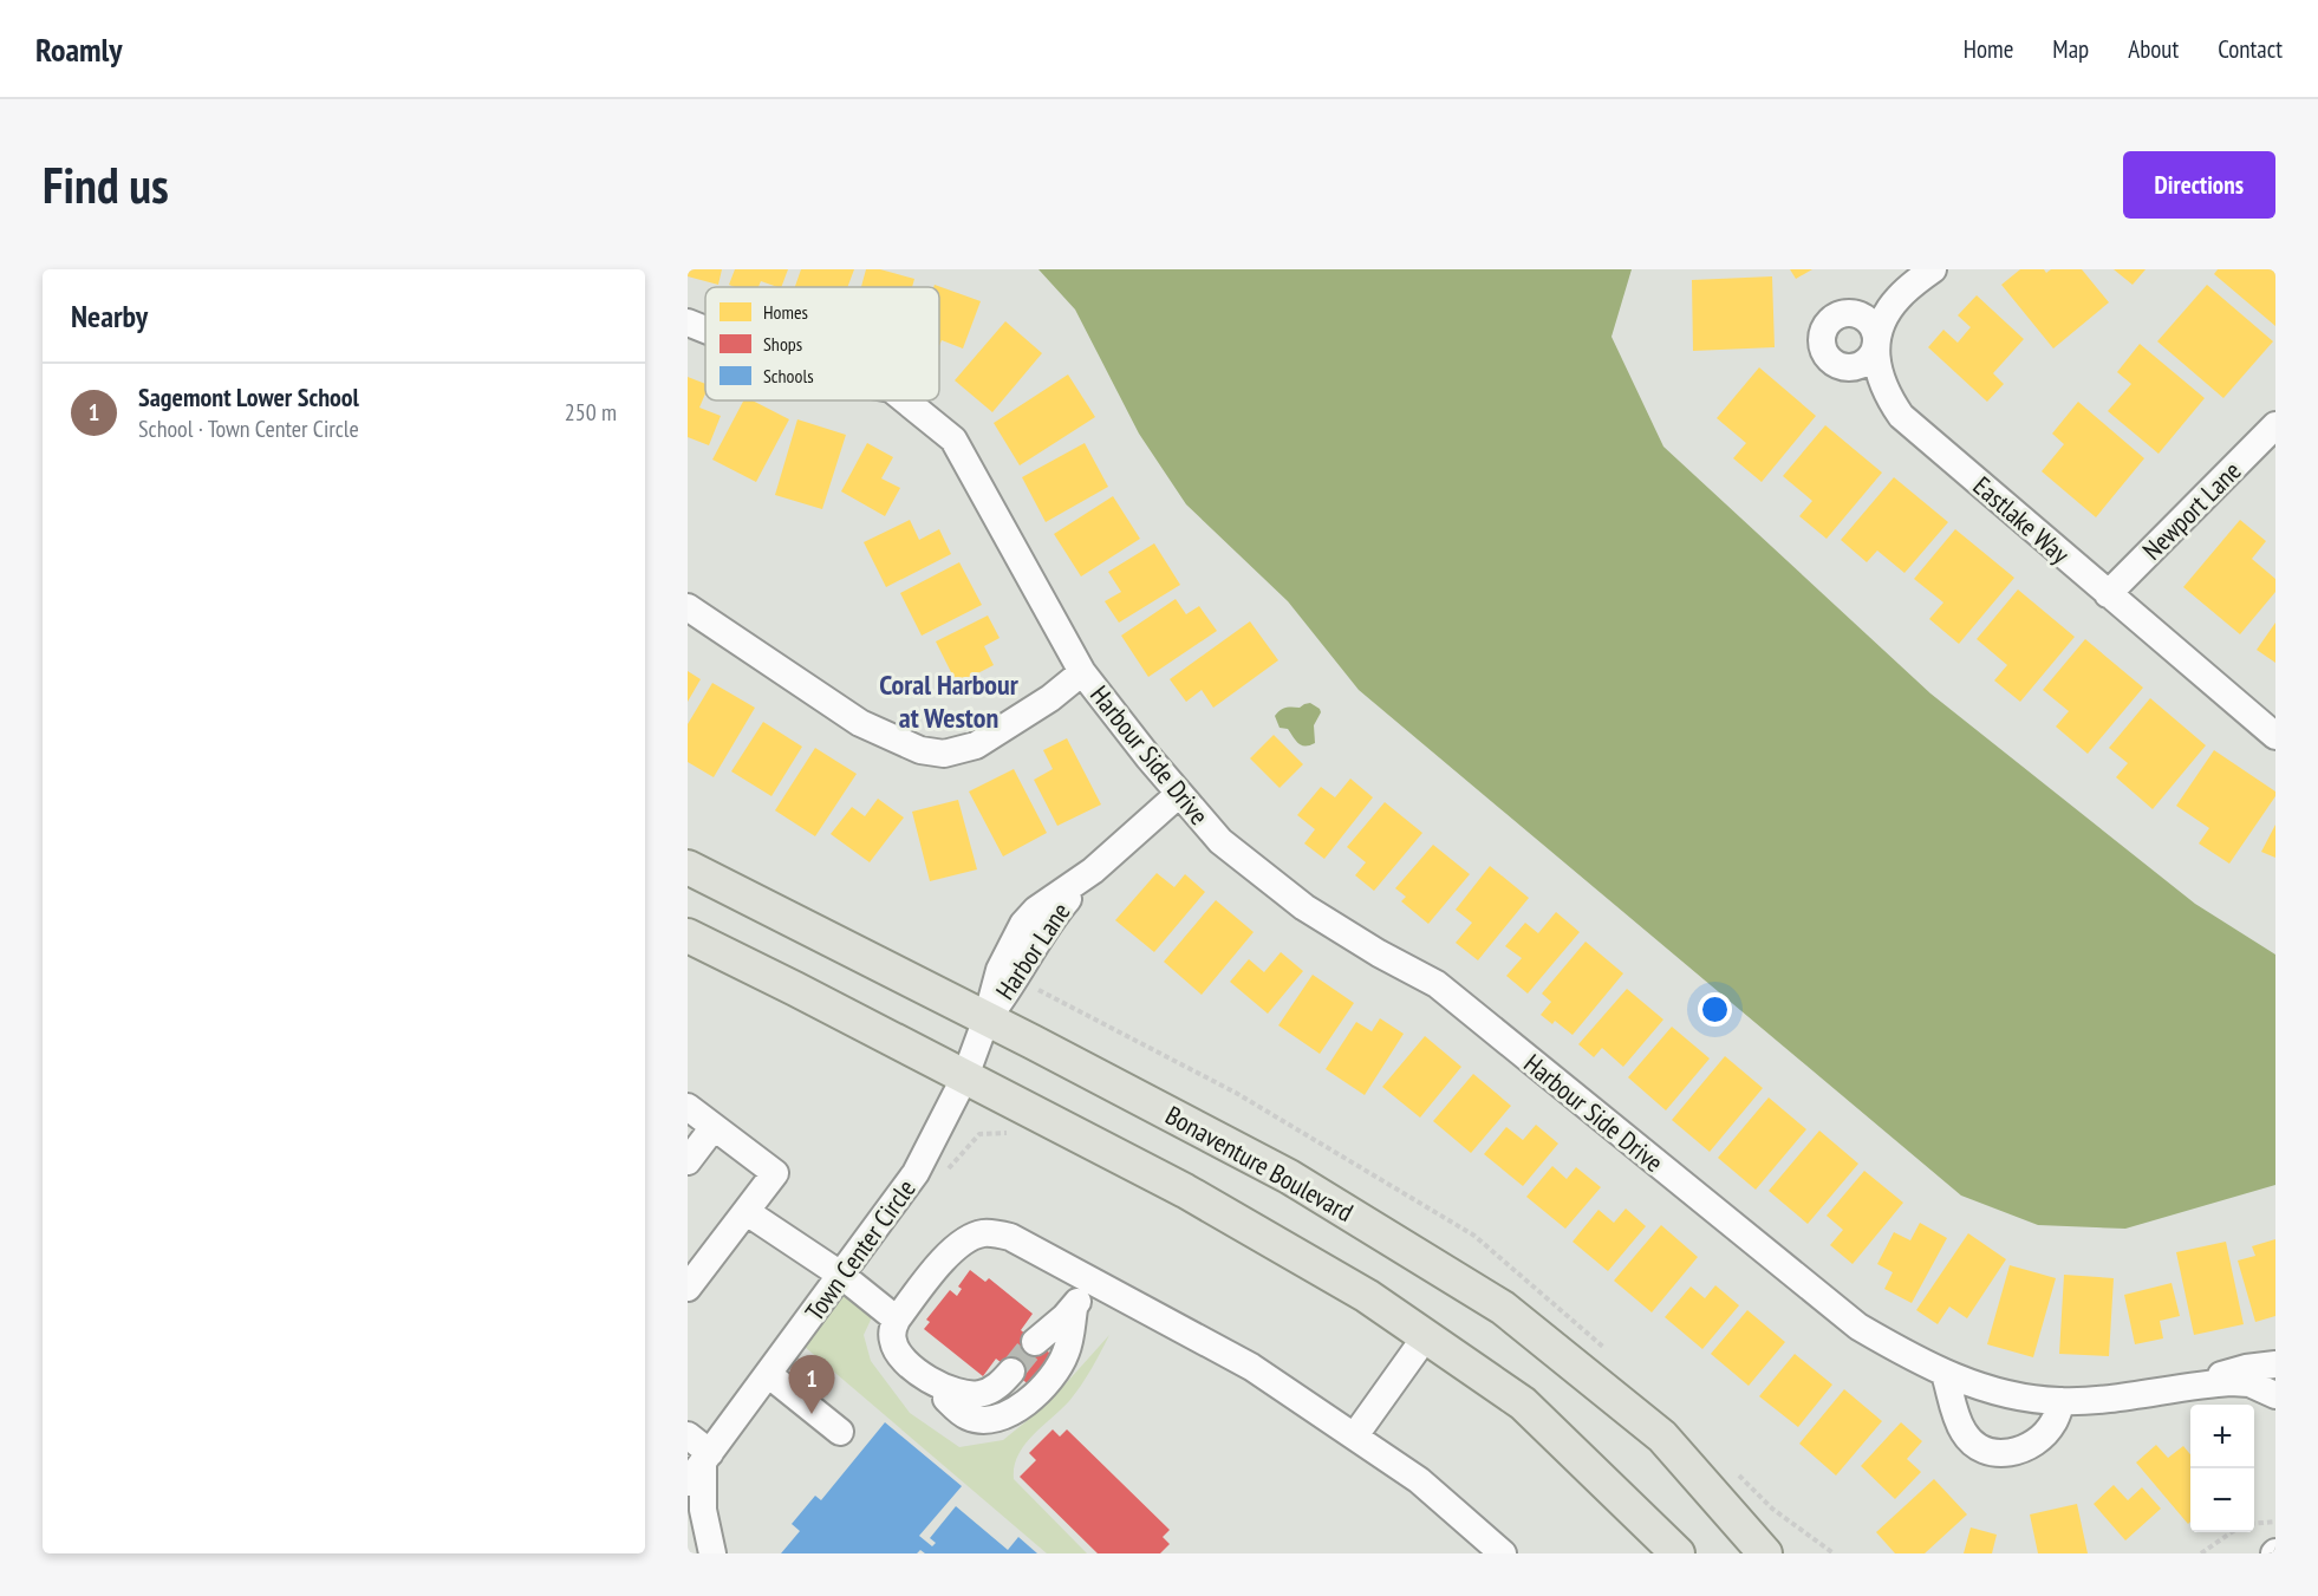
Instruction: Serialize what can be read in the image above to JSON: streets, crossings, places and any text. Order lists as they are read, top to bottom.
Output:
{
  "streets": {
    "main road": ["Bonaventure Boulevard"],
    "street": [
      "Newport Lane",
      "Eastlake Way",
      "Harbour Side Drive",
      "Harbor Lane",
      "Town Center Circle"
    ]
  },
  "crossings": [
    ["Newport Lane", "Eastlake Way"],
    ["Harbour Side Drive", "Harbor Lane"],
    ["Harbor Lane", "Bonaventure Boulevard"],
    ["Harbor Lane", "Town Center Circle"],
    ["Bonaventure Boulevard", "Town Center Circle"]
  ],
  "districts": ["Coral Harbour at Weston"],
  "legend": ["Homes", "Shops", "Schools"],
  "page": {
    "header": "Roamly",
    "nav": [
      "Home",
      "Map",
      "About",
      "Contact"
    ],
    "buttons": "Directions",
    "title": "Find us",
    "heading": "Nearby",
    "list": [
      {
        "mark": "1",
        "name": "Sagemont Lower School",
        "note": "School · Town Center Circle",
        "value": "250 m"
      }
    ],
    "pins": "1",
    "map_buttons": ["+", "−"]
  }
}
